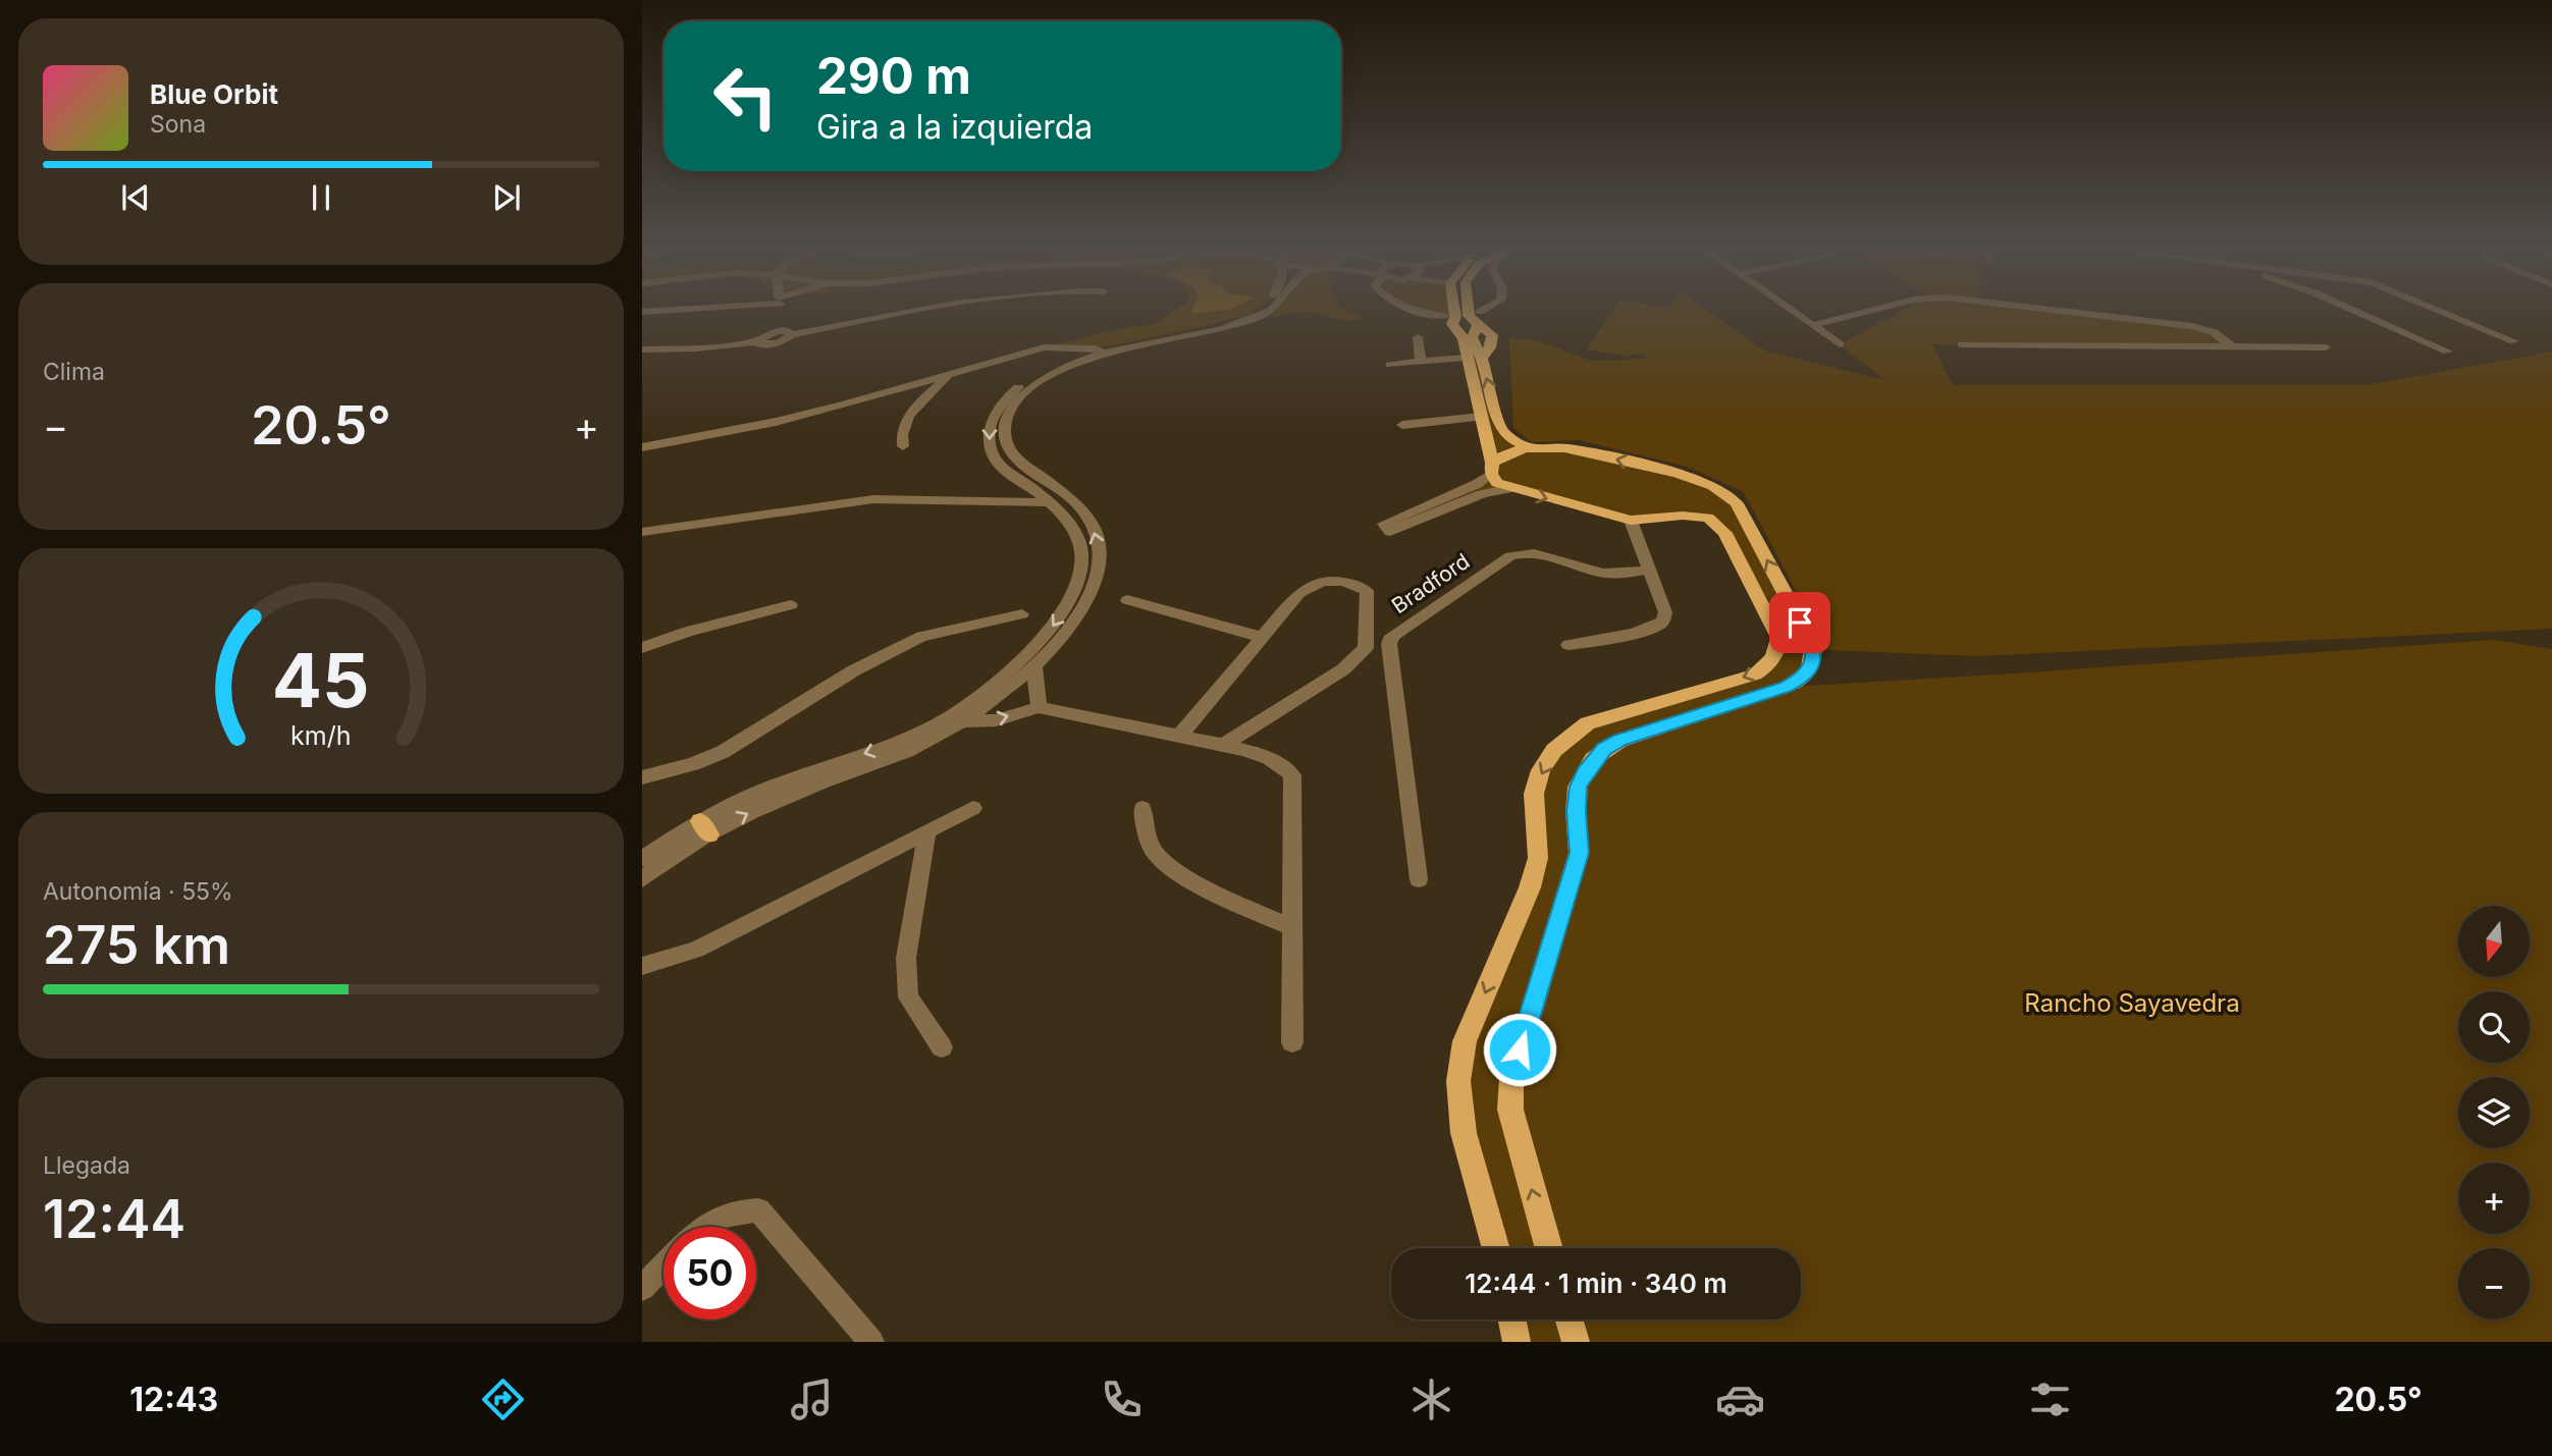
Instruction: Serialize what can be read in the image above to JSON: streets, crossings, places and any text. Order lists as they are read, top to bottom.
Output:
{
  "streets": {
    "street": ["Bradford"]
  },
  "parks": ["Rancho Sayavedra"],
  "north": "bottom",
  "page": {
    "turn": ["290 m", "Gira a la izquierda"],
    "song": ["Blue Orbit", "Sona"],
    "tile": [
      "Clima",
      ["Autonomía · 55%", "275 km"],
      ["Llegada", "12:44"]
    ],
    "heat": ["−", "20.5°", "+"],
    "map_buttons": ["+", "−"],
    "limit": "50",
    "trip": "12:44 · 1 min · 340 m",
    "tabs": ["12:43", "20.5°"],
    "gauge": ["45", "km/h"]
  }
}
